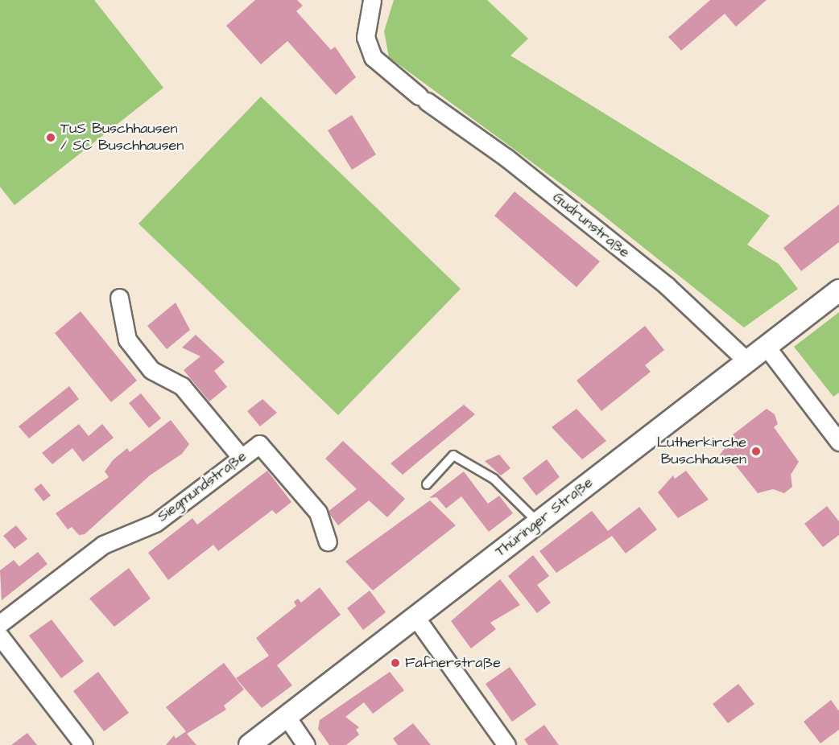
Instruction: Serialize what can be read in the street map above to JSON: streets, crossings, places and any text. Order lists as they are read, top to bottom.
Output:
{
  "streets": {
    "street": ["Gudrunstraße", "Siegmundstraße", "Thüringer Straße"]
  },
  "crossings": [
    ["Gudrunstraße", "Thüringer Straße"]
  ],
  "places": ["TuS Buschhausen / SC Buschhausen", "Lutherkirche Buschhausen", "Fafnerstraße"]
}
